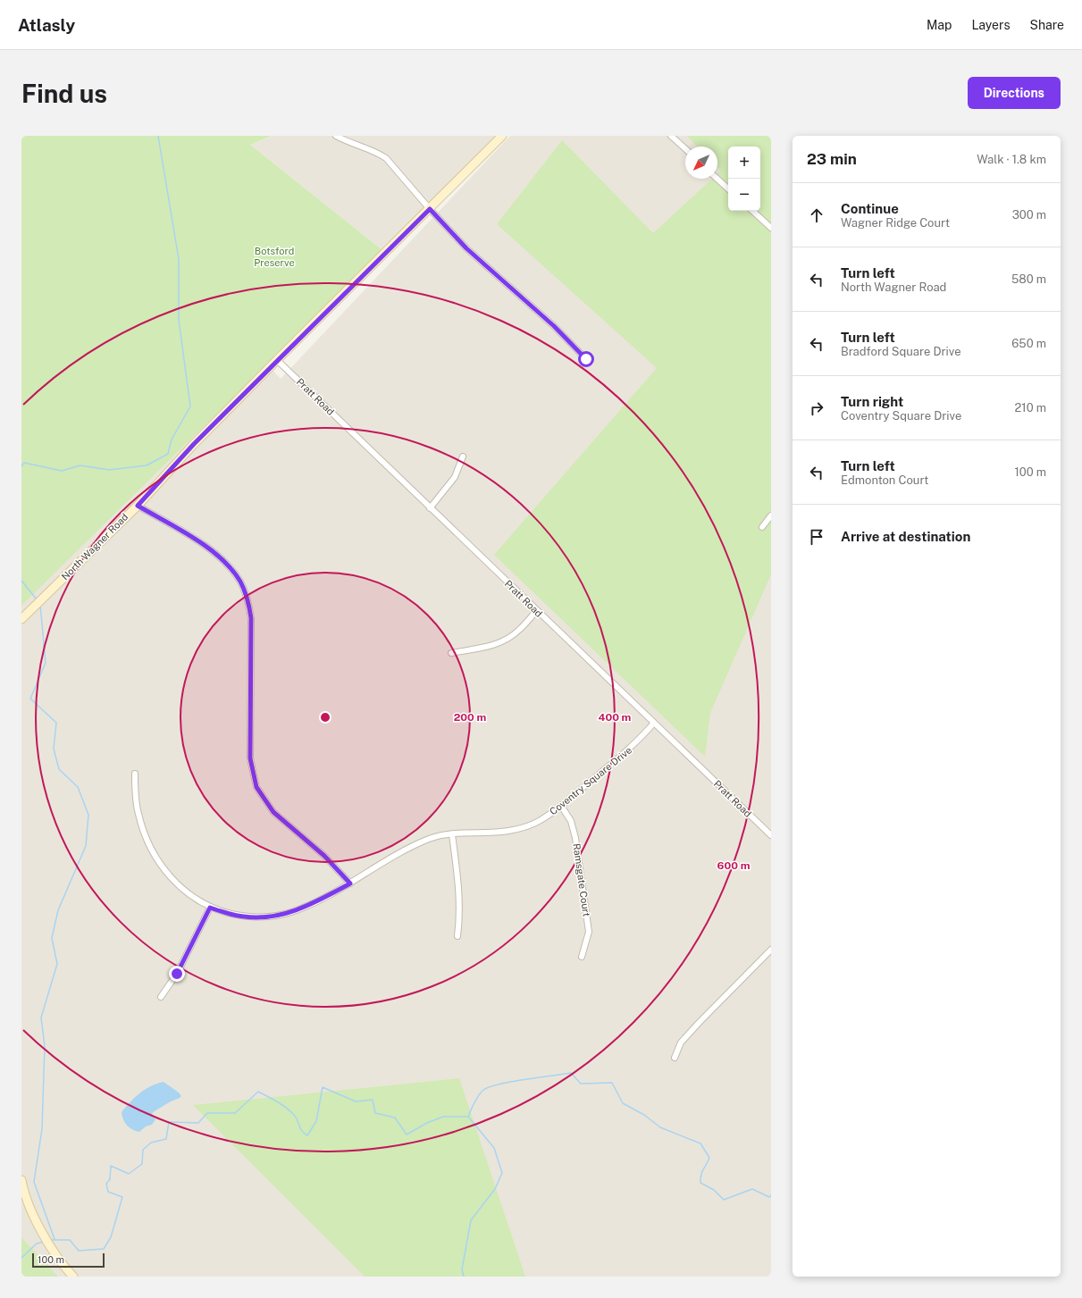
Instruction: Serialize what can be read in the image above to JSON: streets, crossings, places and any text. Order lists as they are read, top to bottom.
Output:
{
  "streets": {
    "main road": ["North Wagner Road"],
    "street": ["Pratt Road", "Coventry Square Drive", "Ramsgate Court"]
  },
  "crossings": [
    ["Pratt Road", "North Wagner Road"],
    ["Pratt Road", "Coventry Square Drive"],
    ["Coventry Square Drive", "Ramsgate Court"]
  ],
  "parks": ["Botsford Preserve"],
  "scale_bar": "100 m",
  "north": "bottom left",
  "page": {
    "header": "Atlasly",
    "nav": ["Map", "Layers", "Share"],
    "buttons": "Directions",
    "title": "Find us",
    "heading": ["23 min", "Walk · 1.8 km"],
    "map_buttons": ["+", "−"],
    "list": [
      ["Continue", "Wagner Ridge Court", "300 m"],
      ["Turn left", "North Wagner Road", "580 m"],
      ["Turn left", "Bradford Square Drive", "650 m"],
      ["Turn right", "Coventry Square Drive", "210 m"],
      ["Turn left", "Edmonton Court", "100 m"],
      "Arrive at destination"
    ],
    "scale": "100 m"
  },
  "rings": ["200 m", "400 m", "600 m"]
}
